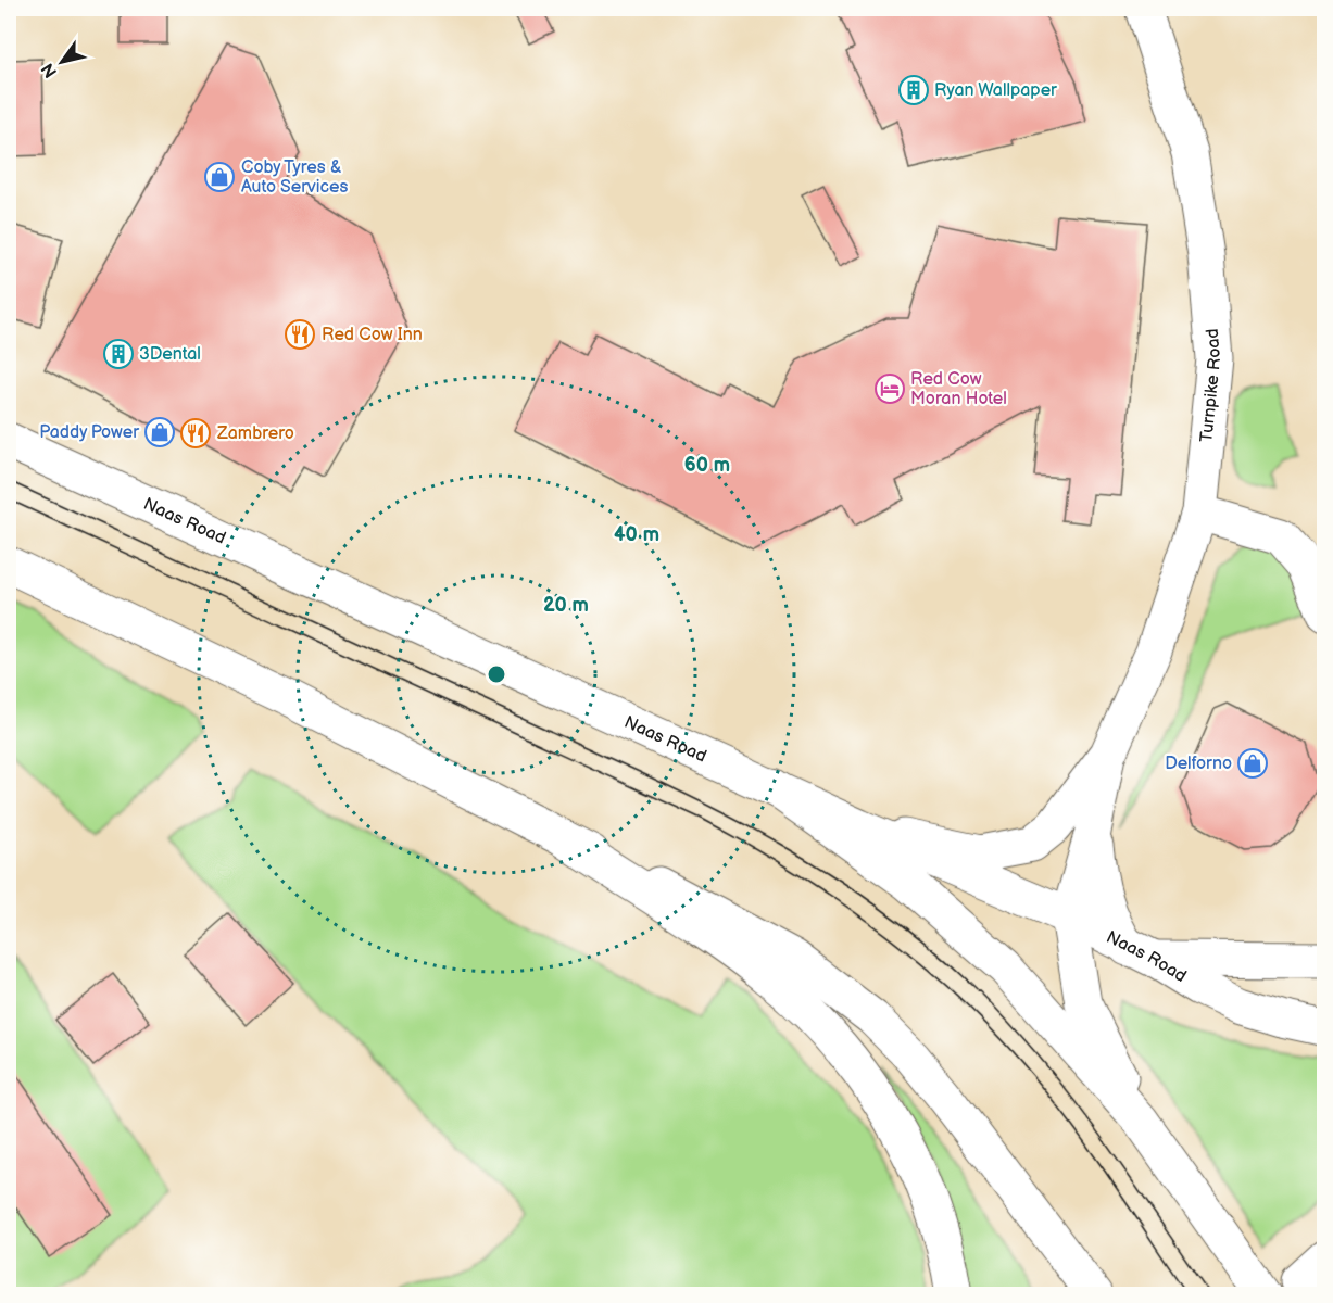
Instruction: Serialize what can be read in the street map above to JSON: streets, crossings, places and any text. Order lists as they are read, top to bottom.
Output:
{
  "streets": {
    "main road": ["Turnpike Road", "Naas Road"]
  },
  "places": {
    "building": ["Ryan Wallpaper", "3Dental"],
    "shop": ["Coby Tyres & Auto Services", "Paddy Power", "Delforno"],
    "restaurant": ["Red Cow Inn", "Zambrero"],
    "hotel": ["Red Cow Moran Hotel"]
  },
  "north": "bottom left",
  "rings": ["60 m", "40 m", "20 m"]
}
